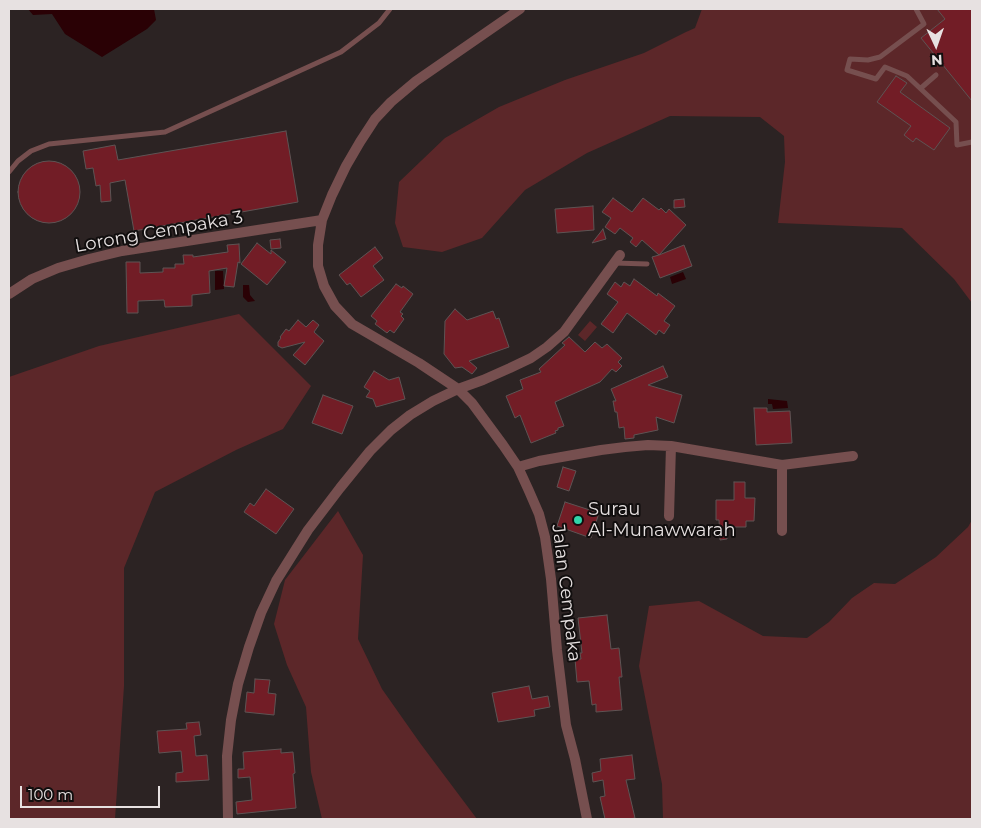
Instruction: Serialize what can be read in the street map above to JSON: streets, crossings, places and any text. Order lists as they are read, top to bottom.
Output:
{
  "streets": {
    "street": ["Lorong Cempaka 3", "Jalan Cempaka"]
  },
  "crossings": [
    ["Lorong Cempaka 3", "Jalan Cempaka"]
  ],
  "places": ["Surau Al-Munawwarah"],
  "scale_bar": "100 m",
  "north": "bottom"
}
